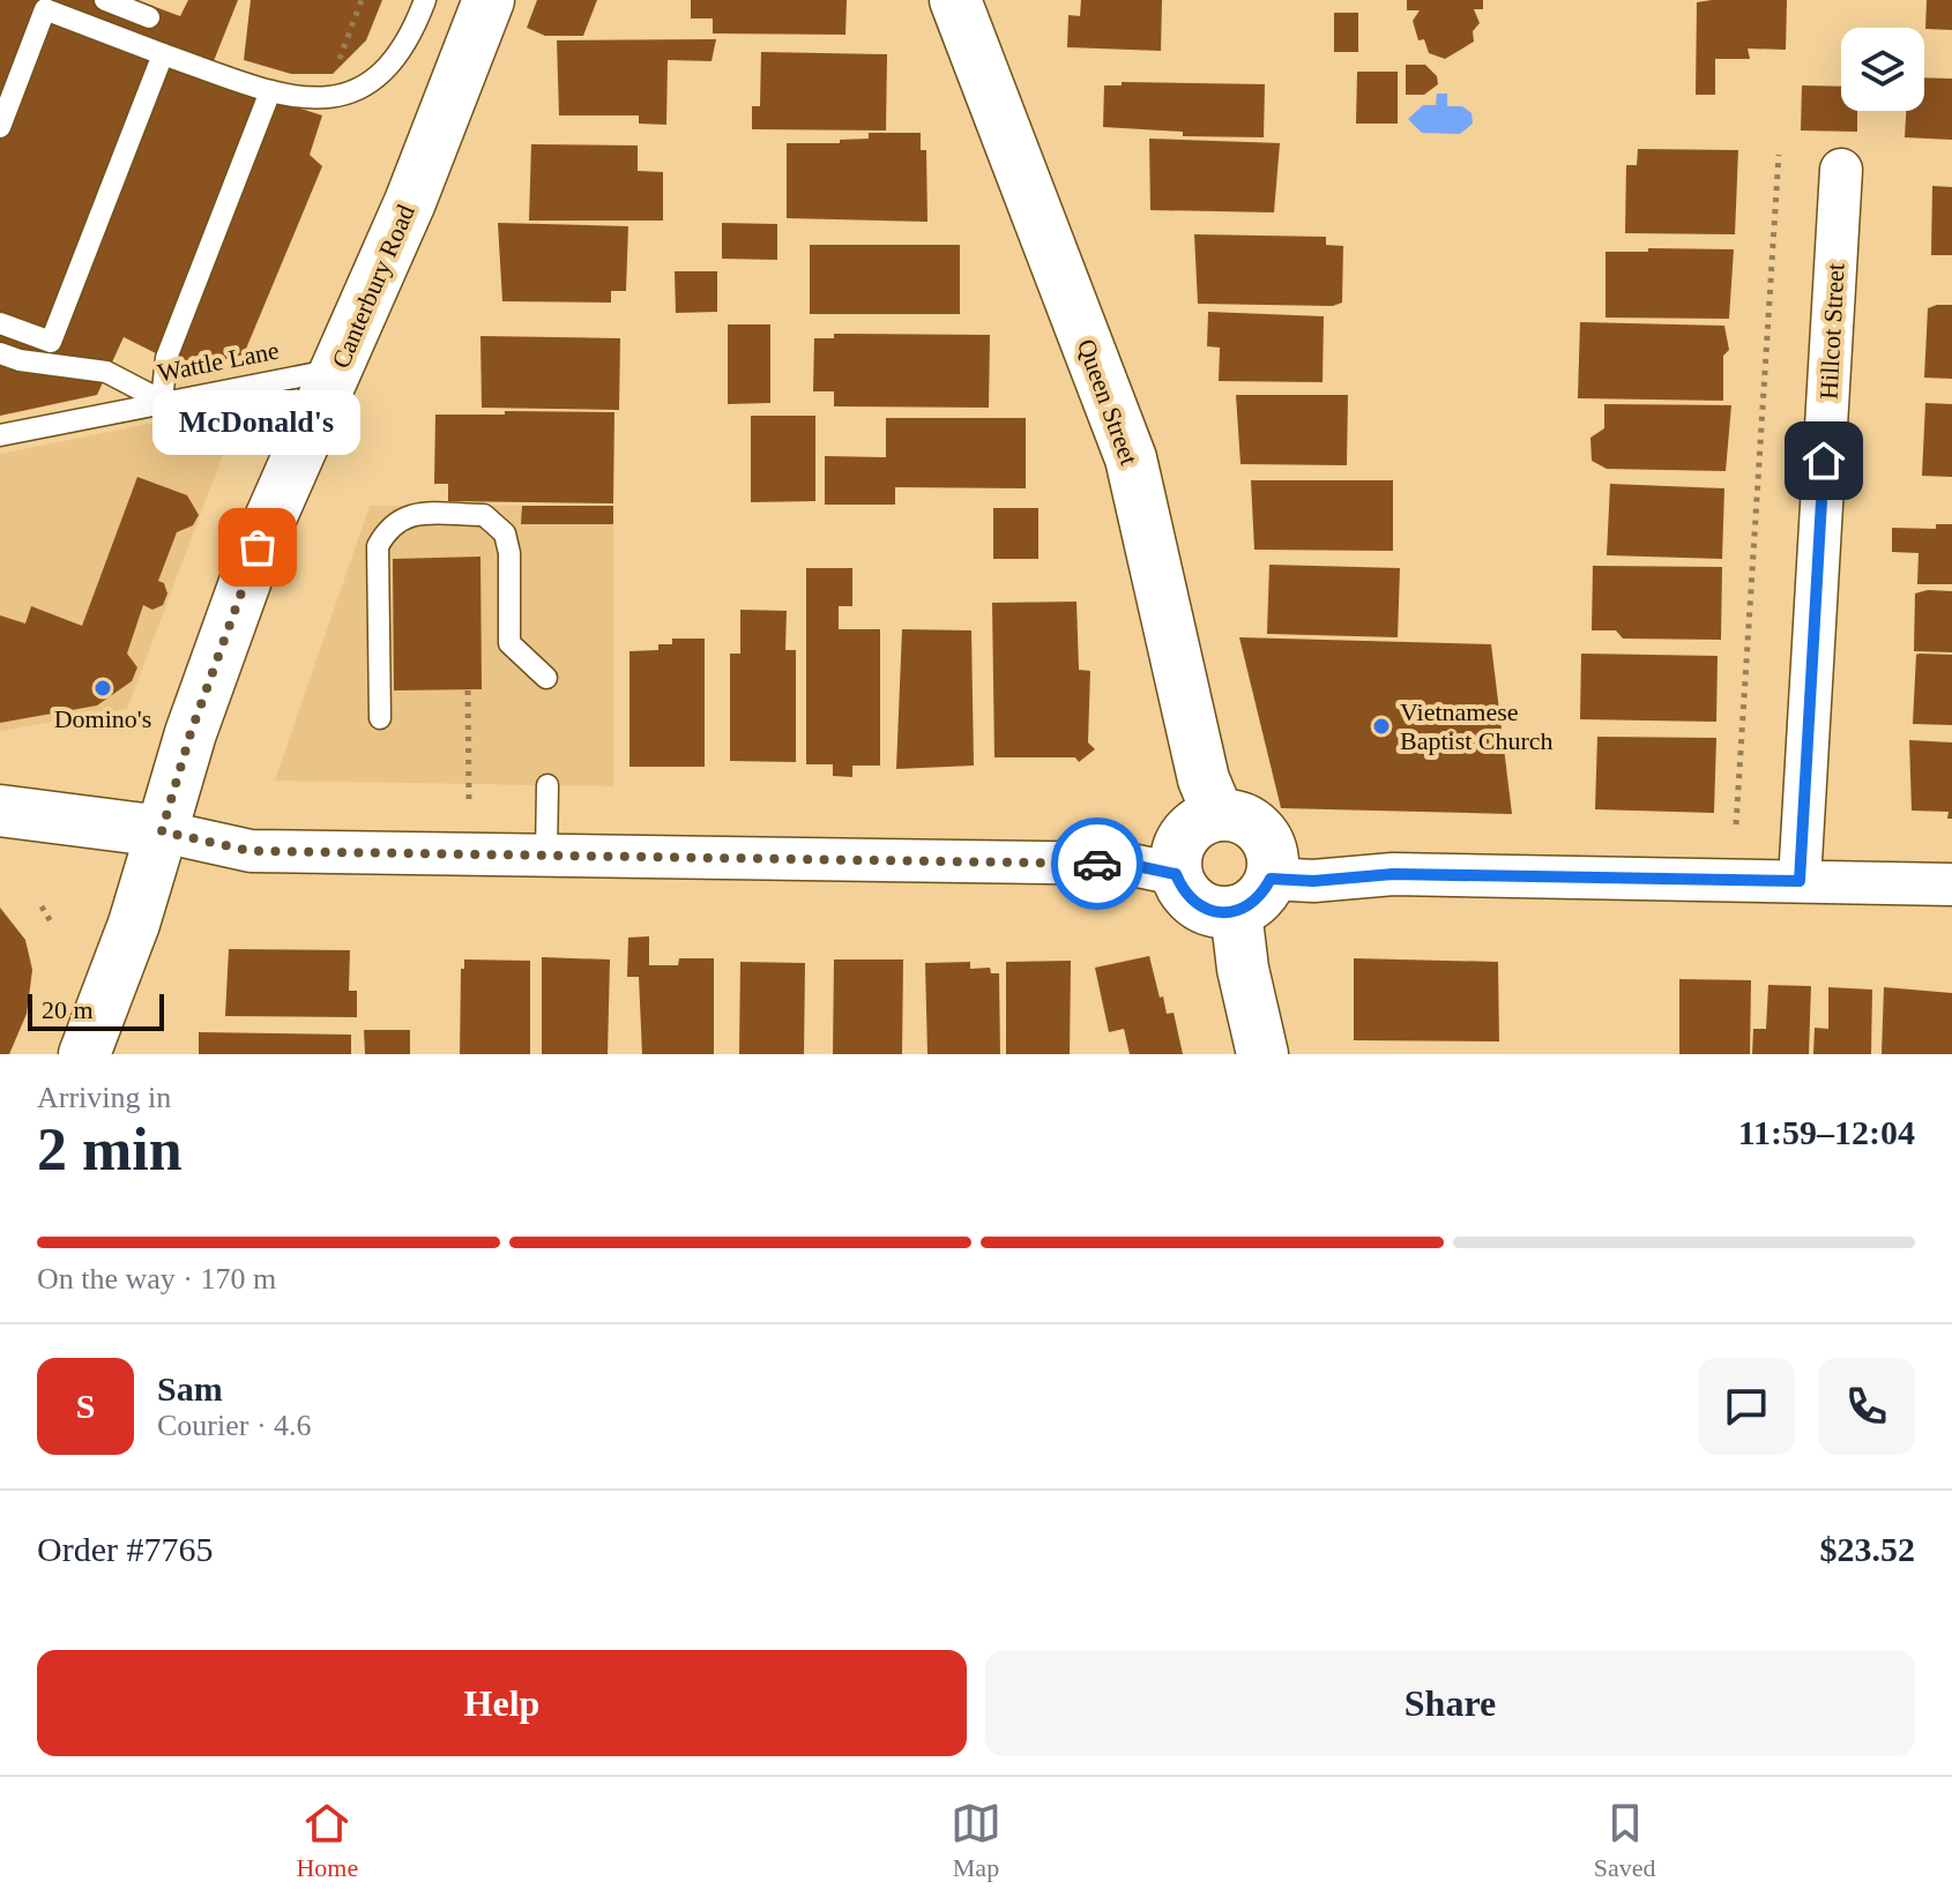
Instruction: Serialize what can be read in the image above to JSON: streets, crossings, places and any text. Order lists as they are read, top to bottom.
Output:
{
  "streets": {
    "main road": ["Canterbury Road", "Queen Street"],
    "street": ["Hillcot Street"],
    "lane": ["Wattle Lane"]
  },
  "crossings": [
    ["Canterbury Road", "Wattle Lane"]
  ],
  "places": ["McDonald's", "Domino's", "Vietnamese Baptist Church"],
  "scale_bar": "20 m",
  "page": {
    "bubble": "McDonald's",
    "scale": "20 m",
    "heading": ["2 min", "Arriving in", "11:59–12:04"],
    "panel": [
      "Sam",
      "Courier · 4.6",
      "Order #7765",
      "$23.52"
    ],
    "bar": "On the way · 170 m",
    "round": "S",
    "buttons": ["Help", "Share"],
    "tabs": ["Home", "Map", "Saved"]
  }
}
